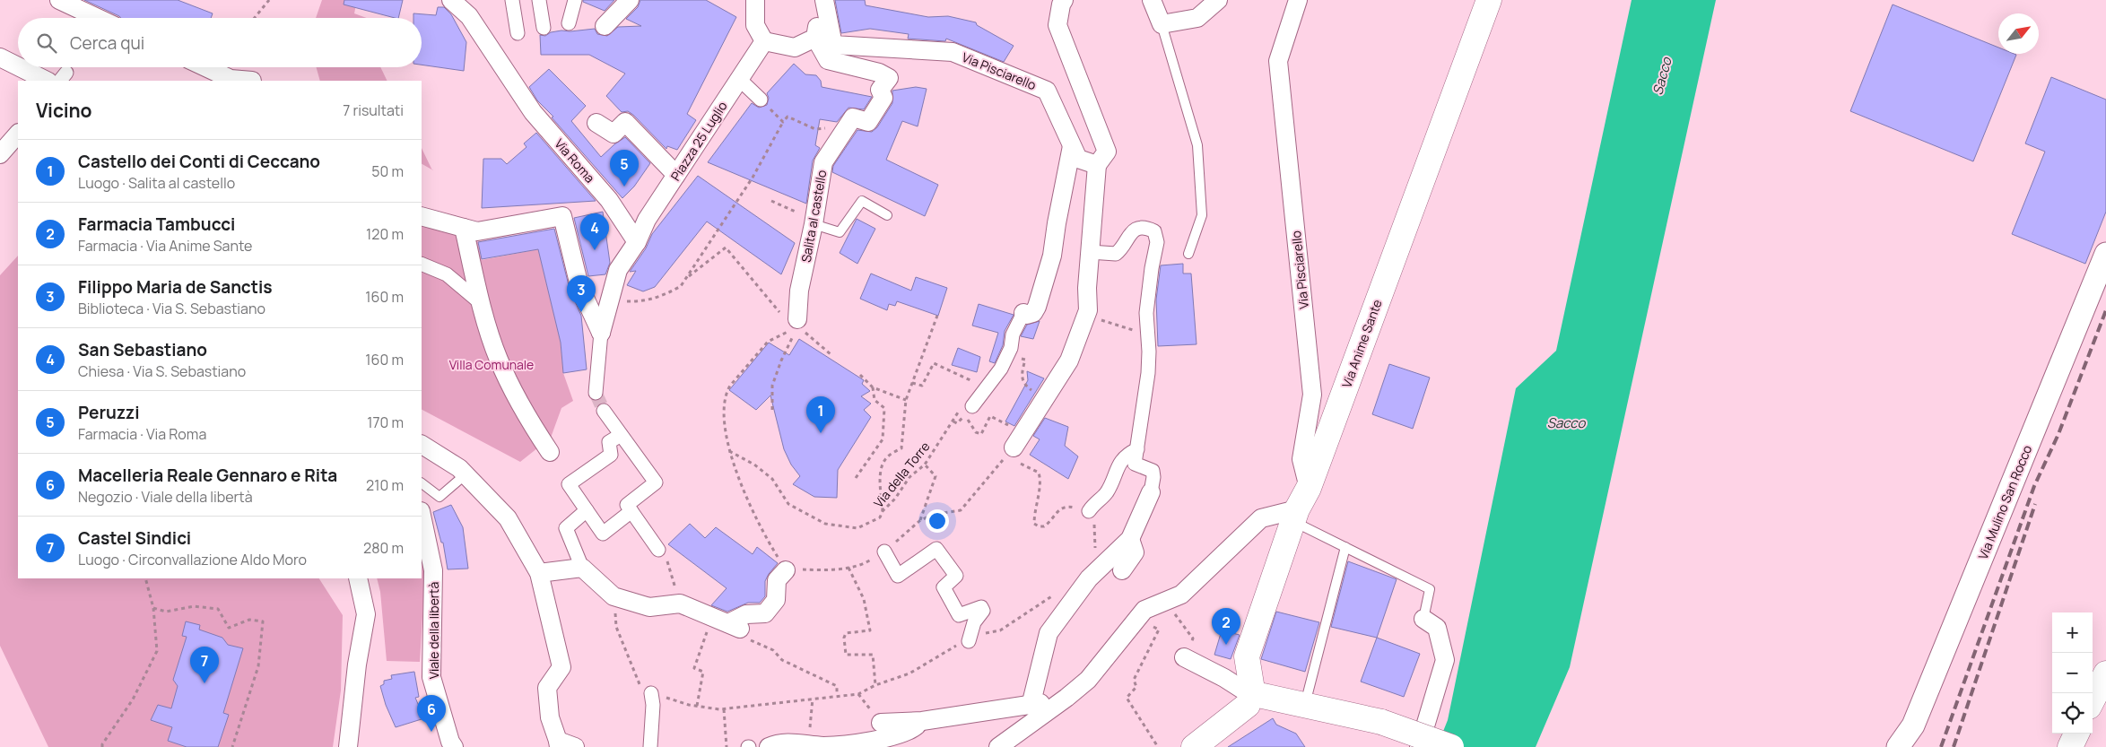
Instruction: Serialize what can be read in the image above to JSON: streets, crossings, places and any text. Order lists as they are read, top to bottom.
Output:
{
  "streets": {
    "main road": ["Via Anime Sante"],
    "street": [
      "Via Pisciarello",
      "Piazza 25 Luglio",
      "Via Roma",
      "Salita al castello",
      "Via Mulino San Rocco",
      "Viale della libertà"
    ],
    "path": ["Via della Torre"]
  },
  "crossings": [
    ["Via Pisciarello", "Via Anime Sante"],
    ["Piazza 25 Luglio", "Via Roma"]
  ],
  "water": ["Sacco"],
  "parks": ["Villa Comunale"],
  "north": "top right",
  "page": {
    "search": "Cerca qui",
    "heading": ["Vicino", "7 risultati"],
    "list": [
      {
        "mark": "1",
        "name": "Castello dei Conti di Ceccano",
        "note": "Luogo · Salita al castello",
        "value": "50 m"
      },
      {
        "mark": "2",
        "name": "Farmacia Tambucci",
        "note": "Farmacia · Via Anime Sante",
        "value": "120 m"
      },
      {
        "mark": "3",
        "name": "Filippo Maria de Sanctis",
        "note": "Biblioteca · Via S. Sebastiano",
        "value": "160 m"
      },
      {
        "mark": "4",
        "name": "San Sebastiano",
        "note": "Chiesa · Via S. Sebastiano",
        "value": "160 m"
      },
      {
        "mark": "5",
        "name": "Peruzzi",
        "note": "Farmacia · Via Roma",
        "value": "170 m"
      },
      {
        "mark": "6",
        "name": "Macelleria Reale Gennaro e Rita",
        "note": "Negozio · Viale della libertà",
        "value": "210 m"
      },
      {
        "mark": "7",
        "name": "Castel Sindici",
        "note": "Luogo · Circonvallazione Aldo Moro",
        "value": "280 m"
      }
    ],
    "pins": [
      "5",
      "4",
      "3",
      "1",
      "2",
      "7",
      "6"
    ],
    "map_buttons": ["+", "−"]
  }
}
